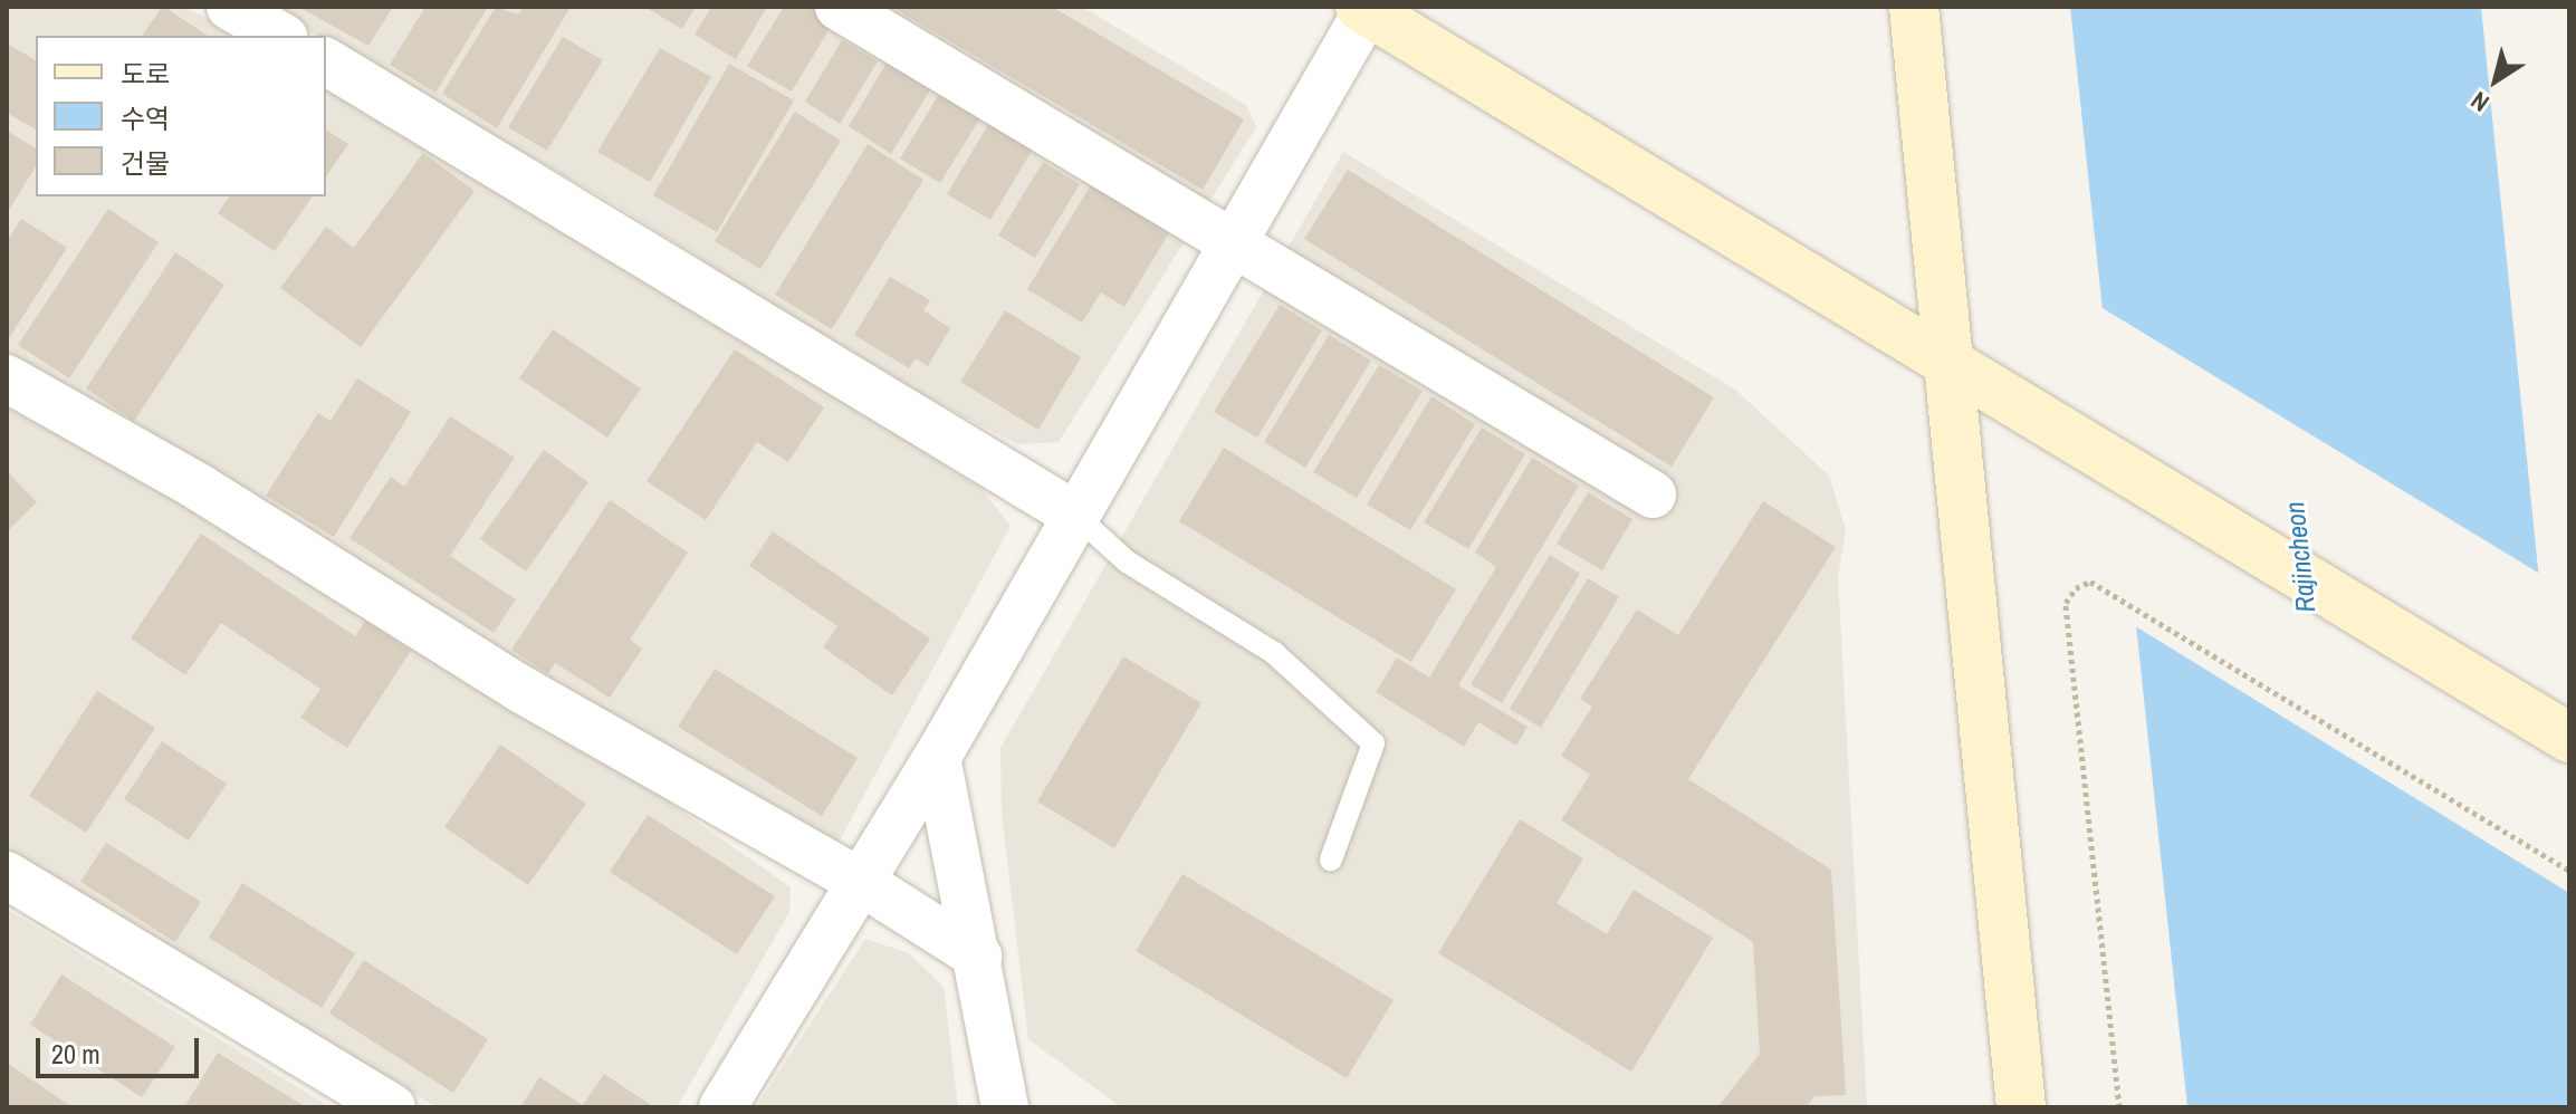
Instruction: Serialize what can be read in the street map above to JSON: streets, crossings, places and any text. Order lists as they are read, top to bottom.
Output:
{
  "water": ["Rajincheon"],
  "legend": ["도로", "수역", "건물"],
  "scale_bar": "20 m",
  "north": "bottom left"
}
